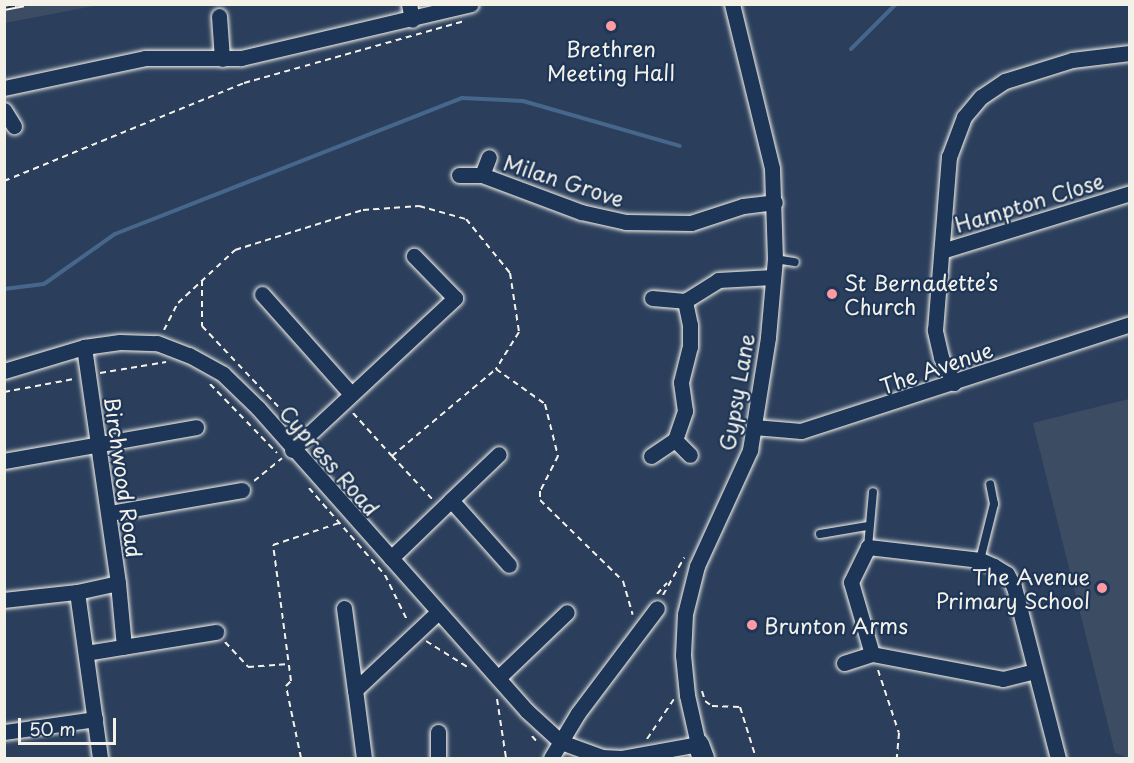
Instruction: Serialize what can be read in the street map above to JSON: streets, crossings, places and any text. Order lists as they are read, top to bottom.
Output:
{
  "streets": {
    "street": [
      "Milan Grove",
      "Hampton Close",
      "The Avenue",
      "Gypsy Lane",
      "Cypress Road",
      "Birchwood Road"
    ]
  },
  "crossings": [
    ["Milan Grove", "Gypsy Lane"],
    ["The Avenue", "Gypsy Lane"],
    ["Gypsy Lane", "Cypress Road"],
    ["Cypress Road", "Birchwood Road"]
  ],
  "places": [
    "Brethren Meeting Hall",
    "St Bernadette’s Church",
    "The Avenue Primary School",
    "Brunton Arms"
  ],
  "scale_bar": "50 m"
}
